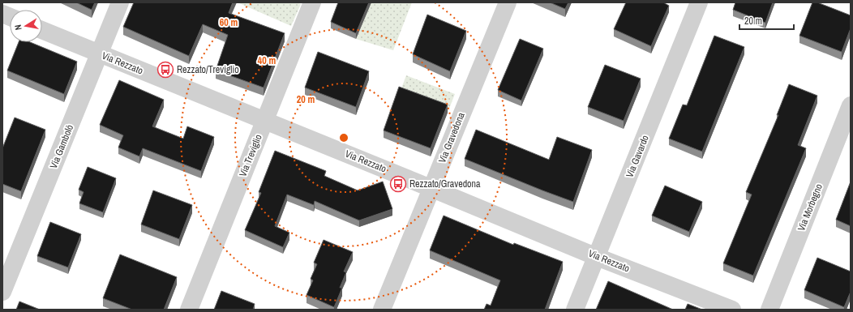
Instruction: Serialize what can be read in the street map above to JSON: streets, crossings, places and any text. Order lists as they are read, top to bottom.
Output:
{
  "streets": {
    "street": [
      "Via Rezzato",
      "Via Gravedona",
      "Via Gambolò",
      "Via Treviglio",
      "Via Gavardo",
      "Via Morbegno"
    ]
  },
  "crossings": [
    ["Via Rezzato", "Via Gravedona"],
    ["Via Rezzato", "Via Gambolò"],
    ["Via Rezzato", "Via Treviglio"],
    ["Via Rezzato", "Via Gavardo"]
  ],
  "places": {
    "bus stop": ["Rezzato/Treviglio", "Rezzato/Gravedona"]
  },
  "scale_bar": "20 m",
  "north": "left",
  "rings": ["60 m", "40 m", "20 m"]
}
